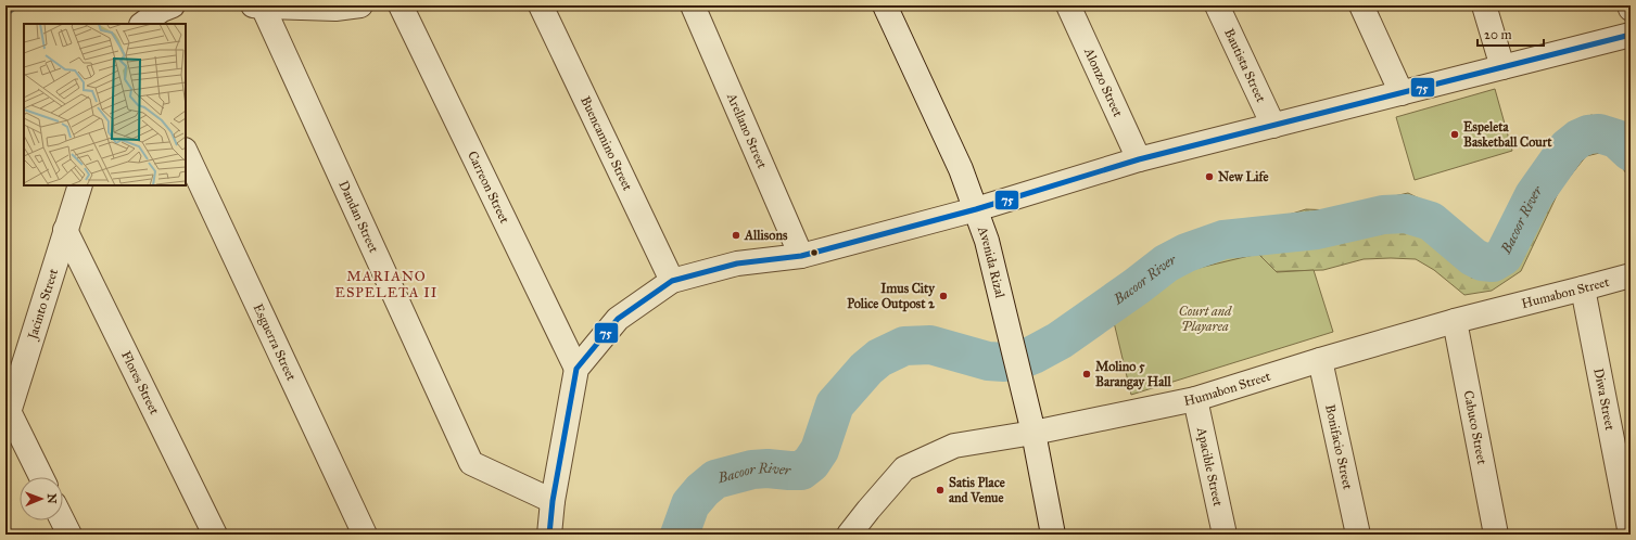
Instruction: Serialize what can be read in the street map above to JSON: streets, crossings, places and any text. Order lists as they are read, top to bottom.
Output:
{
  "streets": {
    "street": [
      "Bautista Street",
      "Alonzo Street",
      "Arellano Street",
      "Buencamino Street",
      "Carreon Street",
      "Dandan Street",
      "Avenida Rizal",
      "Humabon Street",
      "Jacinto Street",
      "Esguerra Street",
      "Flores Street",
      "Diwa Street",
      "Cabuco Street",
      "Bonifacio Street",
      "Apacible Street"
    ]
  },
  "crossings": [
    ["Avenida Rizal", "Humabon Street"],
    ["Humabon Street", "Diwa Street"],
    ["Humabon Street", "Cabuco Street"],
    ["Humabon Street", "Bonifacio Street"],
    ["Humabon Street", "Apacible Street"],
    ["Jacinto Street", "Flores Street"]
  ],
  "districts": ["MARIANO ESPELETA II"],
  "water": ["Bacoor River"],
  "parks": ["Court and Playarea"],
  "places": [
    "Espeleta Basketball Court",
    "New Life",
    "Allisons",
    "Imus City Police Outpost 2",
    "Molino 5 Barangay Hall",
    "Satis Place and Venue"
  ],
  "lines": ["transit line 75"],
  "scale_bar": "20 m",
  "north": "right"
}
